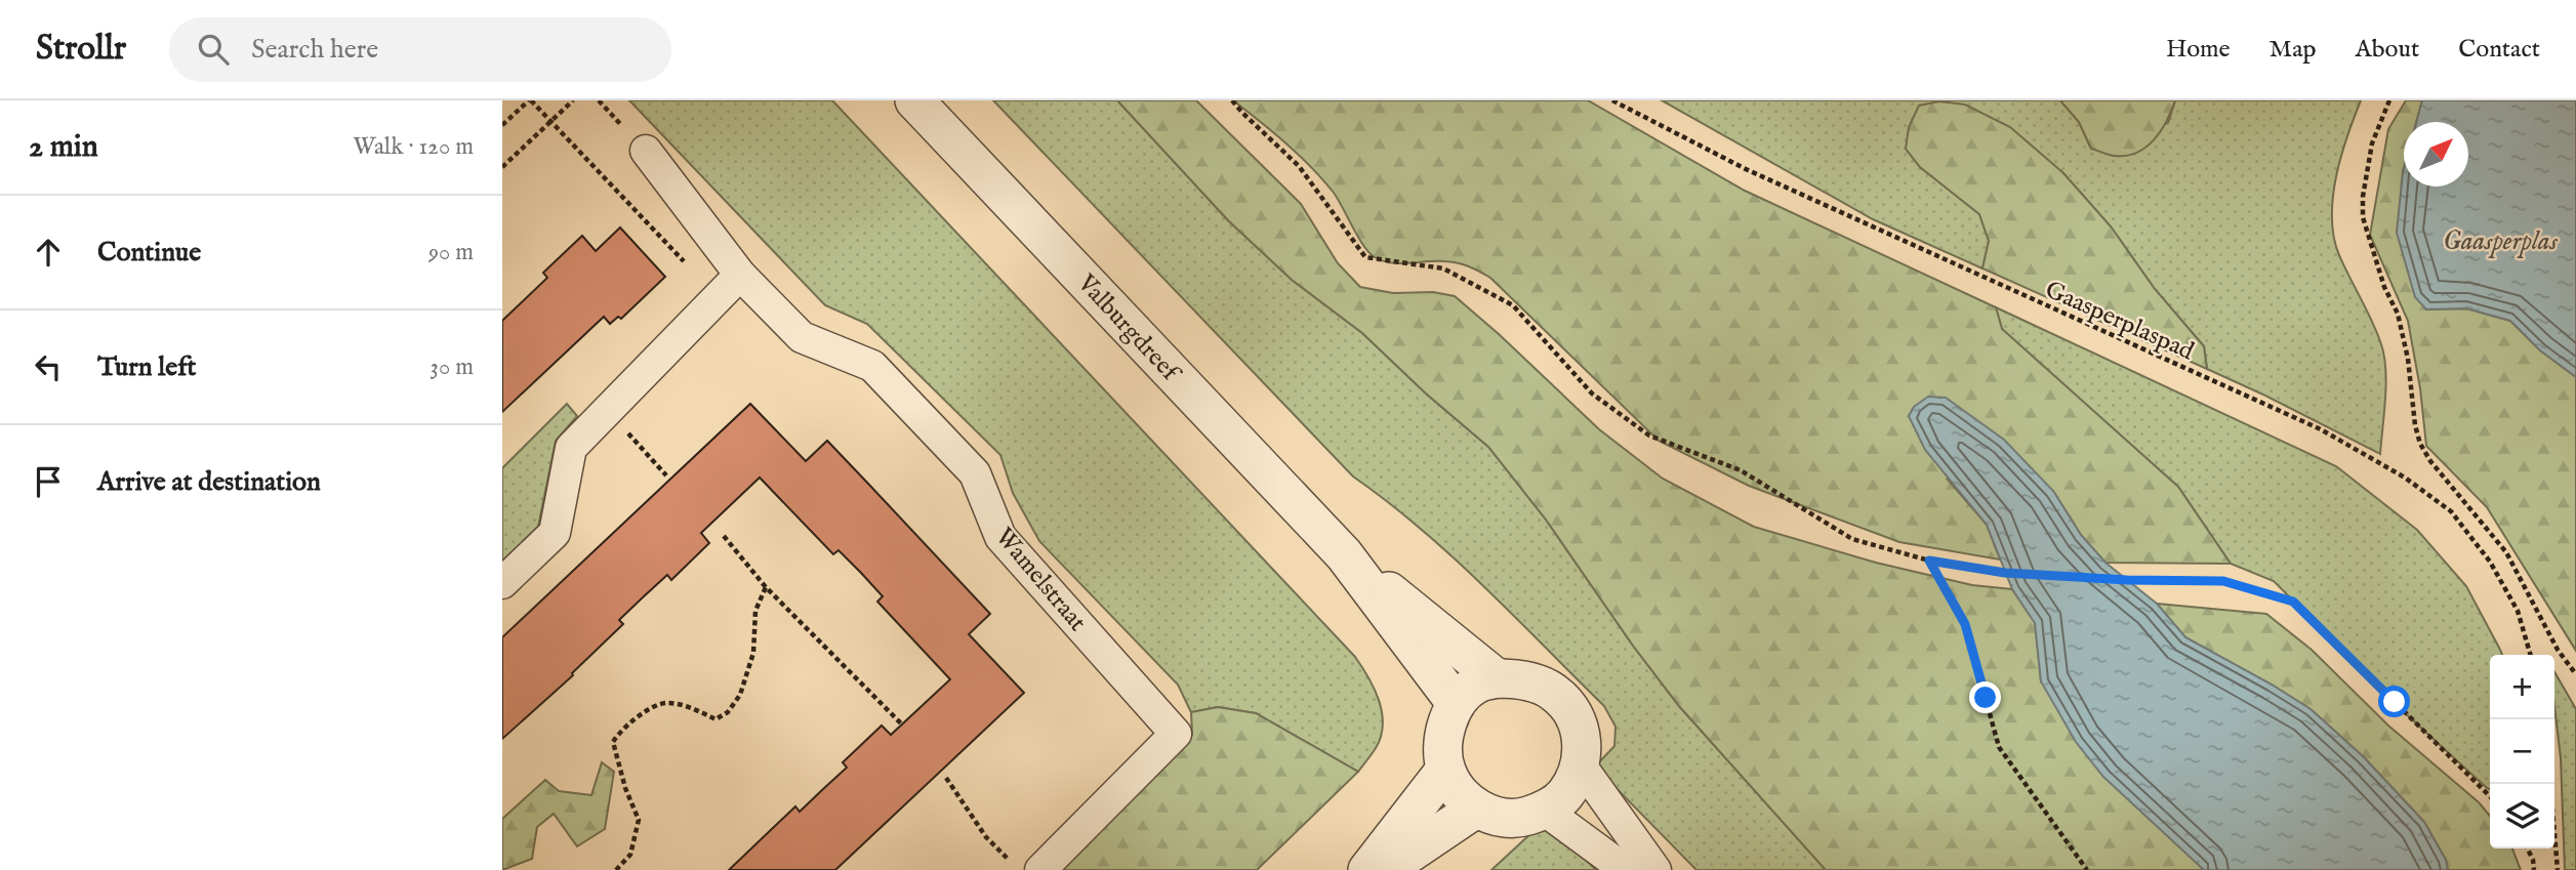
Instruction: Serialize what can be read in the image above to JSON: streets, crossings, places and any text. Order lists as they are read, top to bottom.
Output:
{
  "streets": {
    "street": ["Valburgdreef", "Wamelstraat"],
    "path": ["Gaasperplaspad"]
  },
  "water": ["Gaasperplas"],
  "north": "top right",
  "page": {
    "header": "Strollr",
    "search": "Search here",
    "nav": [
      "Home",
      "Map",
      "About",
      "Contact"
    ],
    "heading": ["2 min", "Walk · 120 m"],
    "list": [
      ["Continue", "90 m"],
      ["Turn left", "30 m"],
      "Arrive at destination"
    ],
    "map_buttons": ["+", "−"]
  }
}
